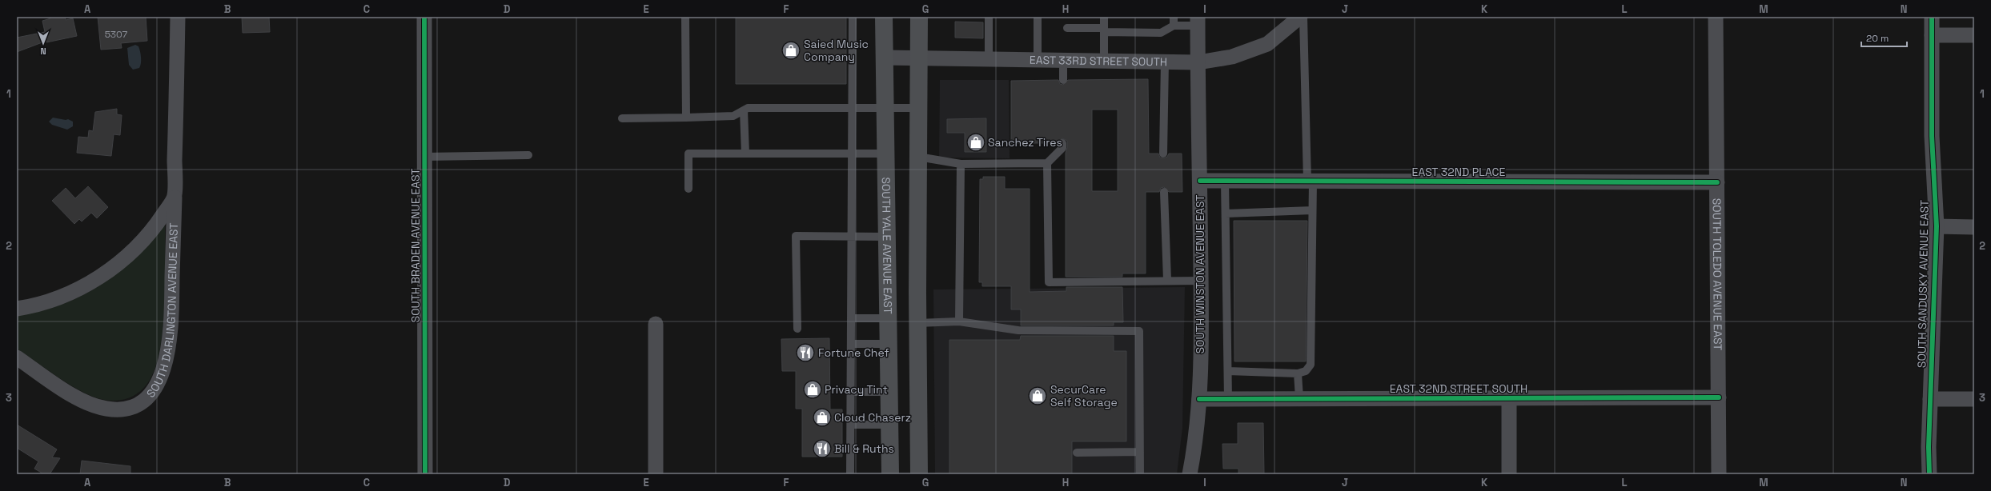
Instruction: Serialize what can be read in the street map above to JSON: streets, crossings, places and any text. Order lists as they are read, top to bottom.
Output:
{
  "streets": {
    "main road": ["SOUTH YALE AVENUE EAST"],
    "street": [
      "EAST 33RD STREET SOUTH",
      "EAST 32ND PLACE",
      "SOUTH BRADEN AVENUE EAST",
      "SOUTH WINSTON AVENUE EAST",
      "SOUTH TOLEDO AVENUE EAST",
      "SOUTH SANDUSKY AVENUE EAST",
      "SOUTH DARLINGTON AVENUE EAST",
      "EAST 32ND STREET SOUTH"
    ]
  },
  "crossings": [
    ["EAST 33RD STREET SOUTH", "SOUTH YALE AVENUE EAST"],
    ["EAST 33RD STREET SOUTH", "SOUTH WINSTON AVENUE EAST"],
    ["EAST 32ND PLACE", "SOUTH WINSTON AVENUE EAST"],
    ["EAST 32ND PLACE", "SOUTH TOLEDO AVENUE EAST"],
    ["SOUTH WINSTON AVENUE EAST", "EAST 32ND STREET SOUTH"],
    ["SOUTH TOLEDO AVENUE EAST", "EAST 32ND STREET SOUTH"]
  ],
  "places": {
    "shop": [
      "Saied Music Company",
      "Sanchez Tires",
      "Privacy Tint",
      "SecurCare Self Storage",
      "Cloud Chaserz"
    ],
    "restaurant": ["Fortune Chef", "Bill & Ruths"]
  },
  "house_numbers": ["5307"],
  "scale_bar": "20 m",
  "north": "bottom",
  "grid": {
    "columns": [
      "A",
      "B",
      "C",
      "D",
      "E",
      "F",
      "G",
      "H",
      "I",
      "J",
      "K",
      "L",
      "M",
      "N"
    ],
    "rows": ["1", "2", "3"]
  }
}
